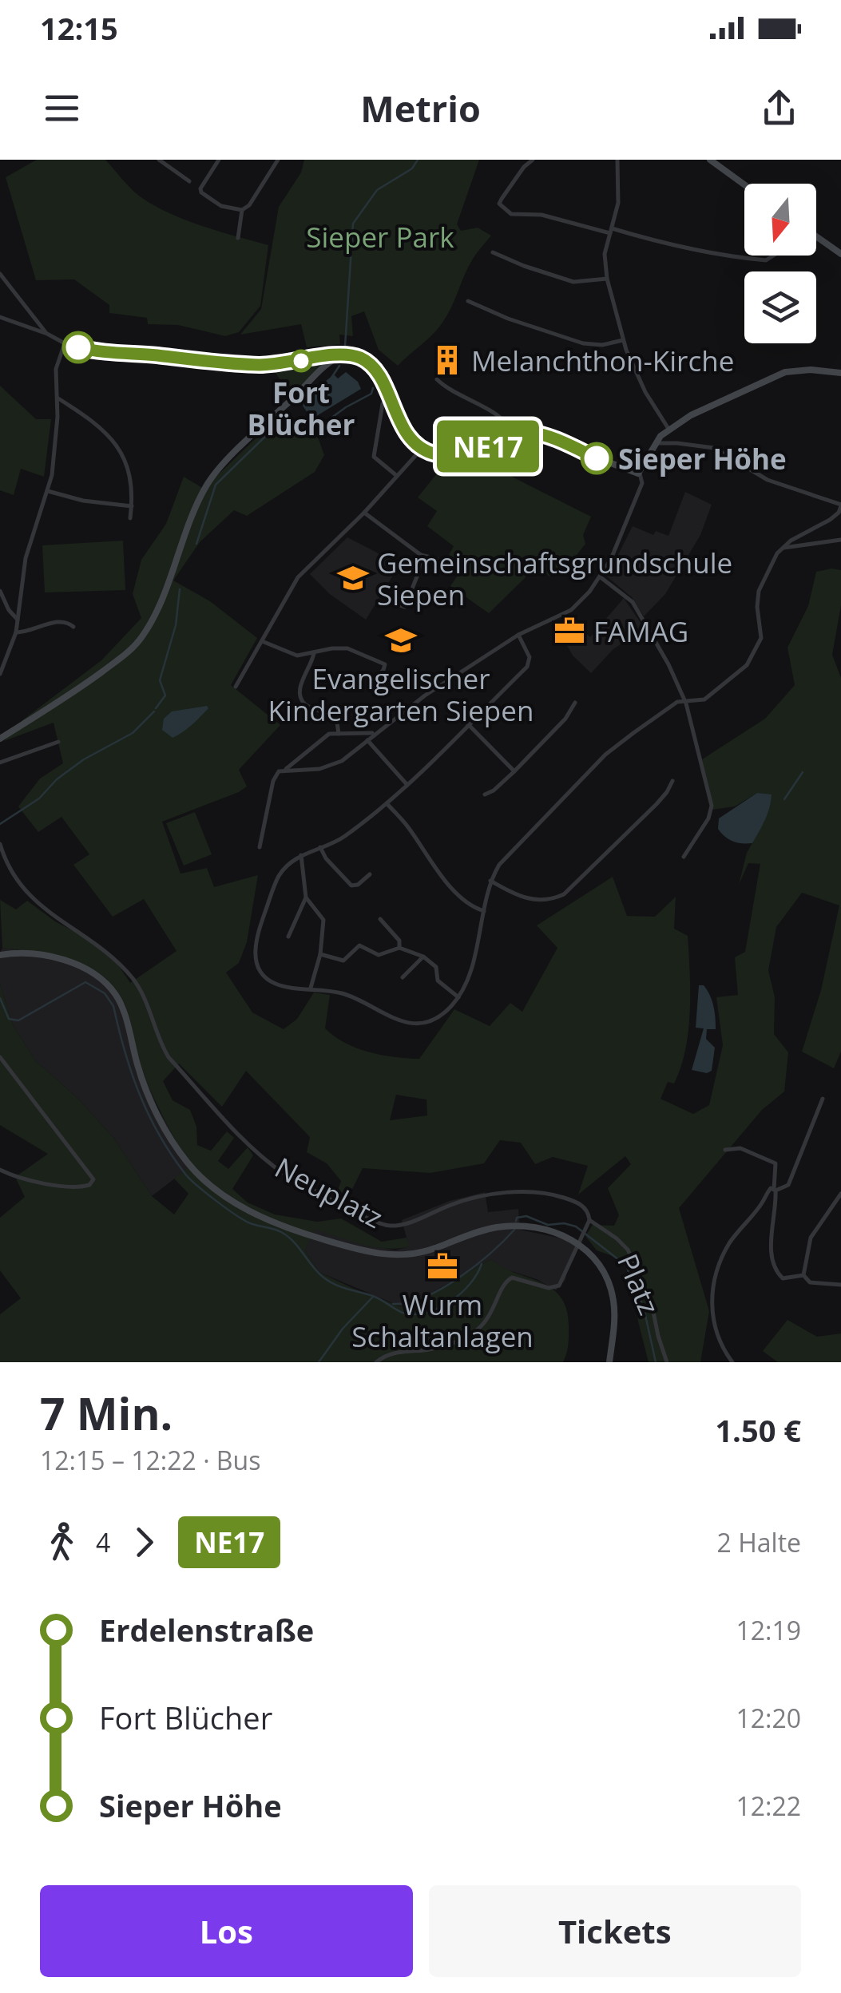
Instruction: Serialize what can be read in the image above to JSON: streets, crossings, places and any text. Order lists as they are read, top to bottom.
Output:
{
  "streets": {
    "street": ["Neuplatz", "Platz"]
  },
  "crossings": [
    ["Neuplatz", "Platz"]
  ],
  "parks": ["Sieper Park"],
  "places": {
    "building": ["Melanchthon-Kirche"],
    "other": ["Fort Blücher", "Sieper Höhe"],
    "school or university": ["Gemeinschaftsgrundschule Siepen", "Evangelischer Kindergarten Siepen"],
    "office": ["FAMAG", "Wurm Schaltanlagen"]
  },
  "lines": ["bus line NE17"],
  "north": "bottom",
  "page": {
    "status": "12:15",
    "header": "Metrio",
    "on_map": "NE17",
    "heading": ["7 Min.", "12:15 – 12:22 · Bus", "1.50 €"],
    "legs": ["4", "NE17", "2 Halte"],
    "list": [
      {
        "name": "Erdelenstraße",
        "value": "12:19"
      },
      {
        "name": "Fort Blücher",
        "value": "12:20"
      },
      {
        "name": "Sieper Höhe",
        "value": "12:22"
      }
    ],
    "buttons": ["Los", "Tickets"]
  }
}
